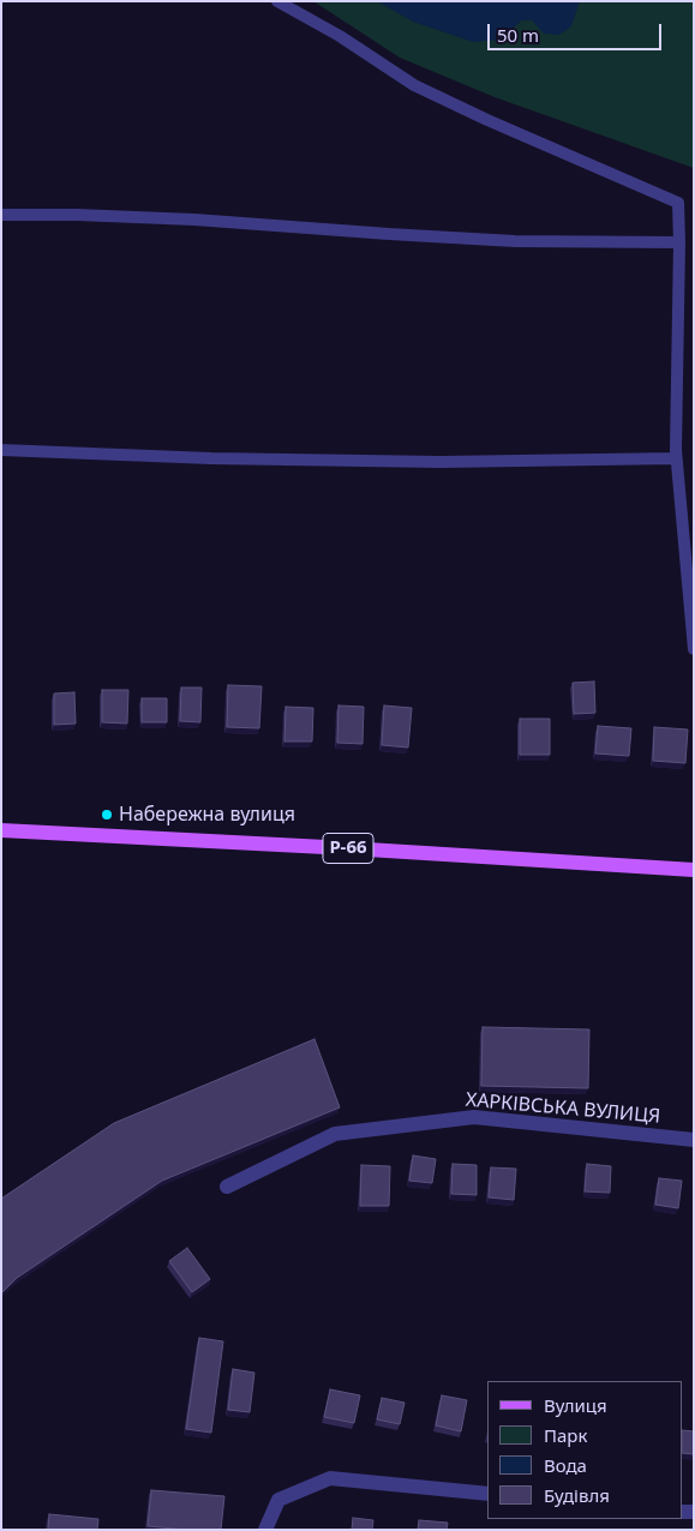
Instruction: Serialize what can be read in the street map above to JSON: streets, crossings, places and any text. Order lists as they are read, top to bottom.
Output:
{
  "streets": {
    "main road": ["Р-66"],
    "street": ["ХАРКІВСЬКА ВУЛИЦЯ"]
  },
  "places": ["Набережна вулиця"],
  "legend": [
    "Вулиця",
    "Парк",
    "Вода",
    "Будівля"
  ],
  "scale_bar": "50 m"
}
